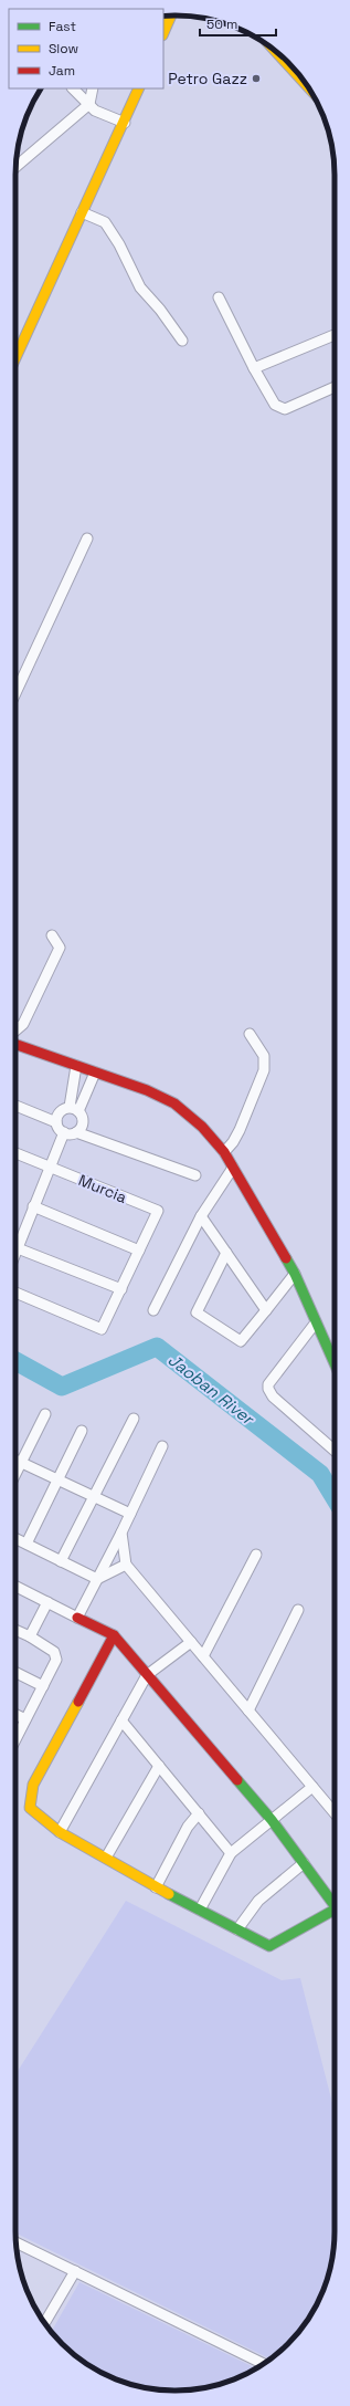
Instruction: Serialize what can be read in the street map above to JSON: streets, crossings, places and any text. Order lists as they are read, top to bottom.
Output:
{
  "streets": {
    "street": ["Murcia"]
  },
  "water": ["Jaoban River"],
  "places": ["Petro Gazz"],
  "legend": ["Fast", "Slow", "Jam"],
  "scale_bar": "50 m"
}
